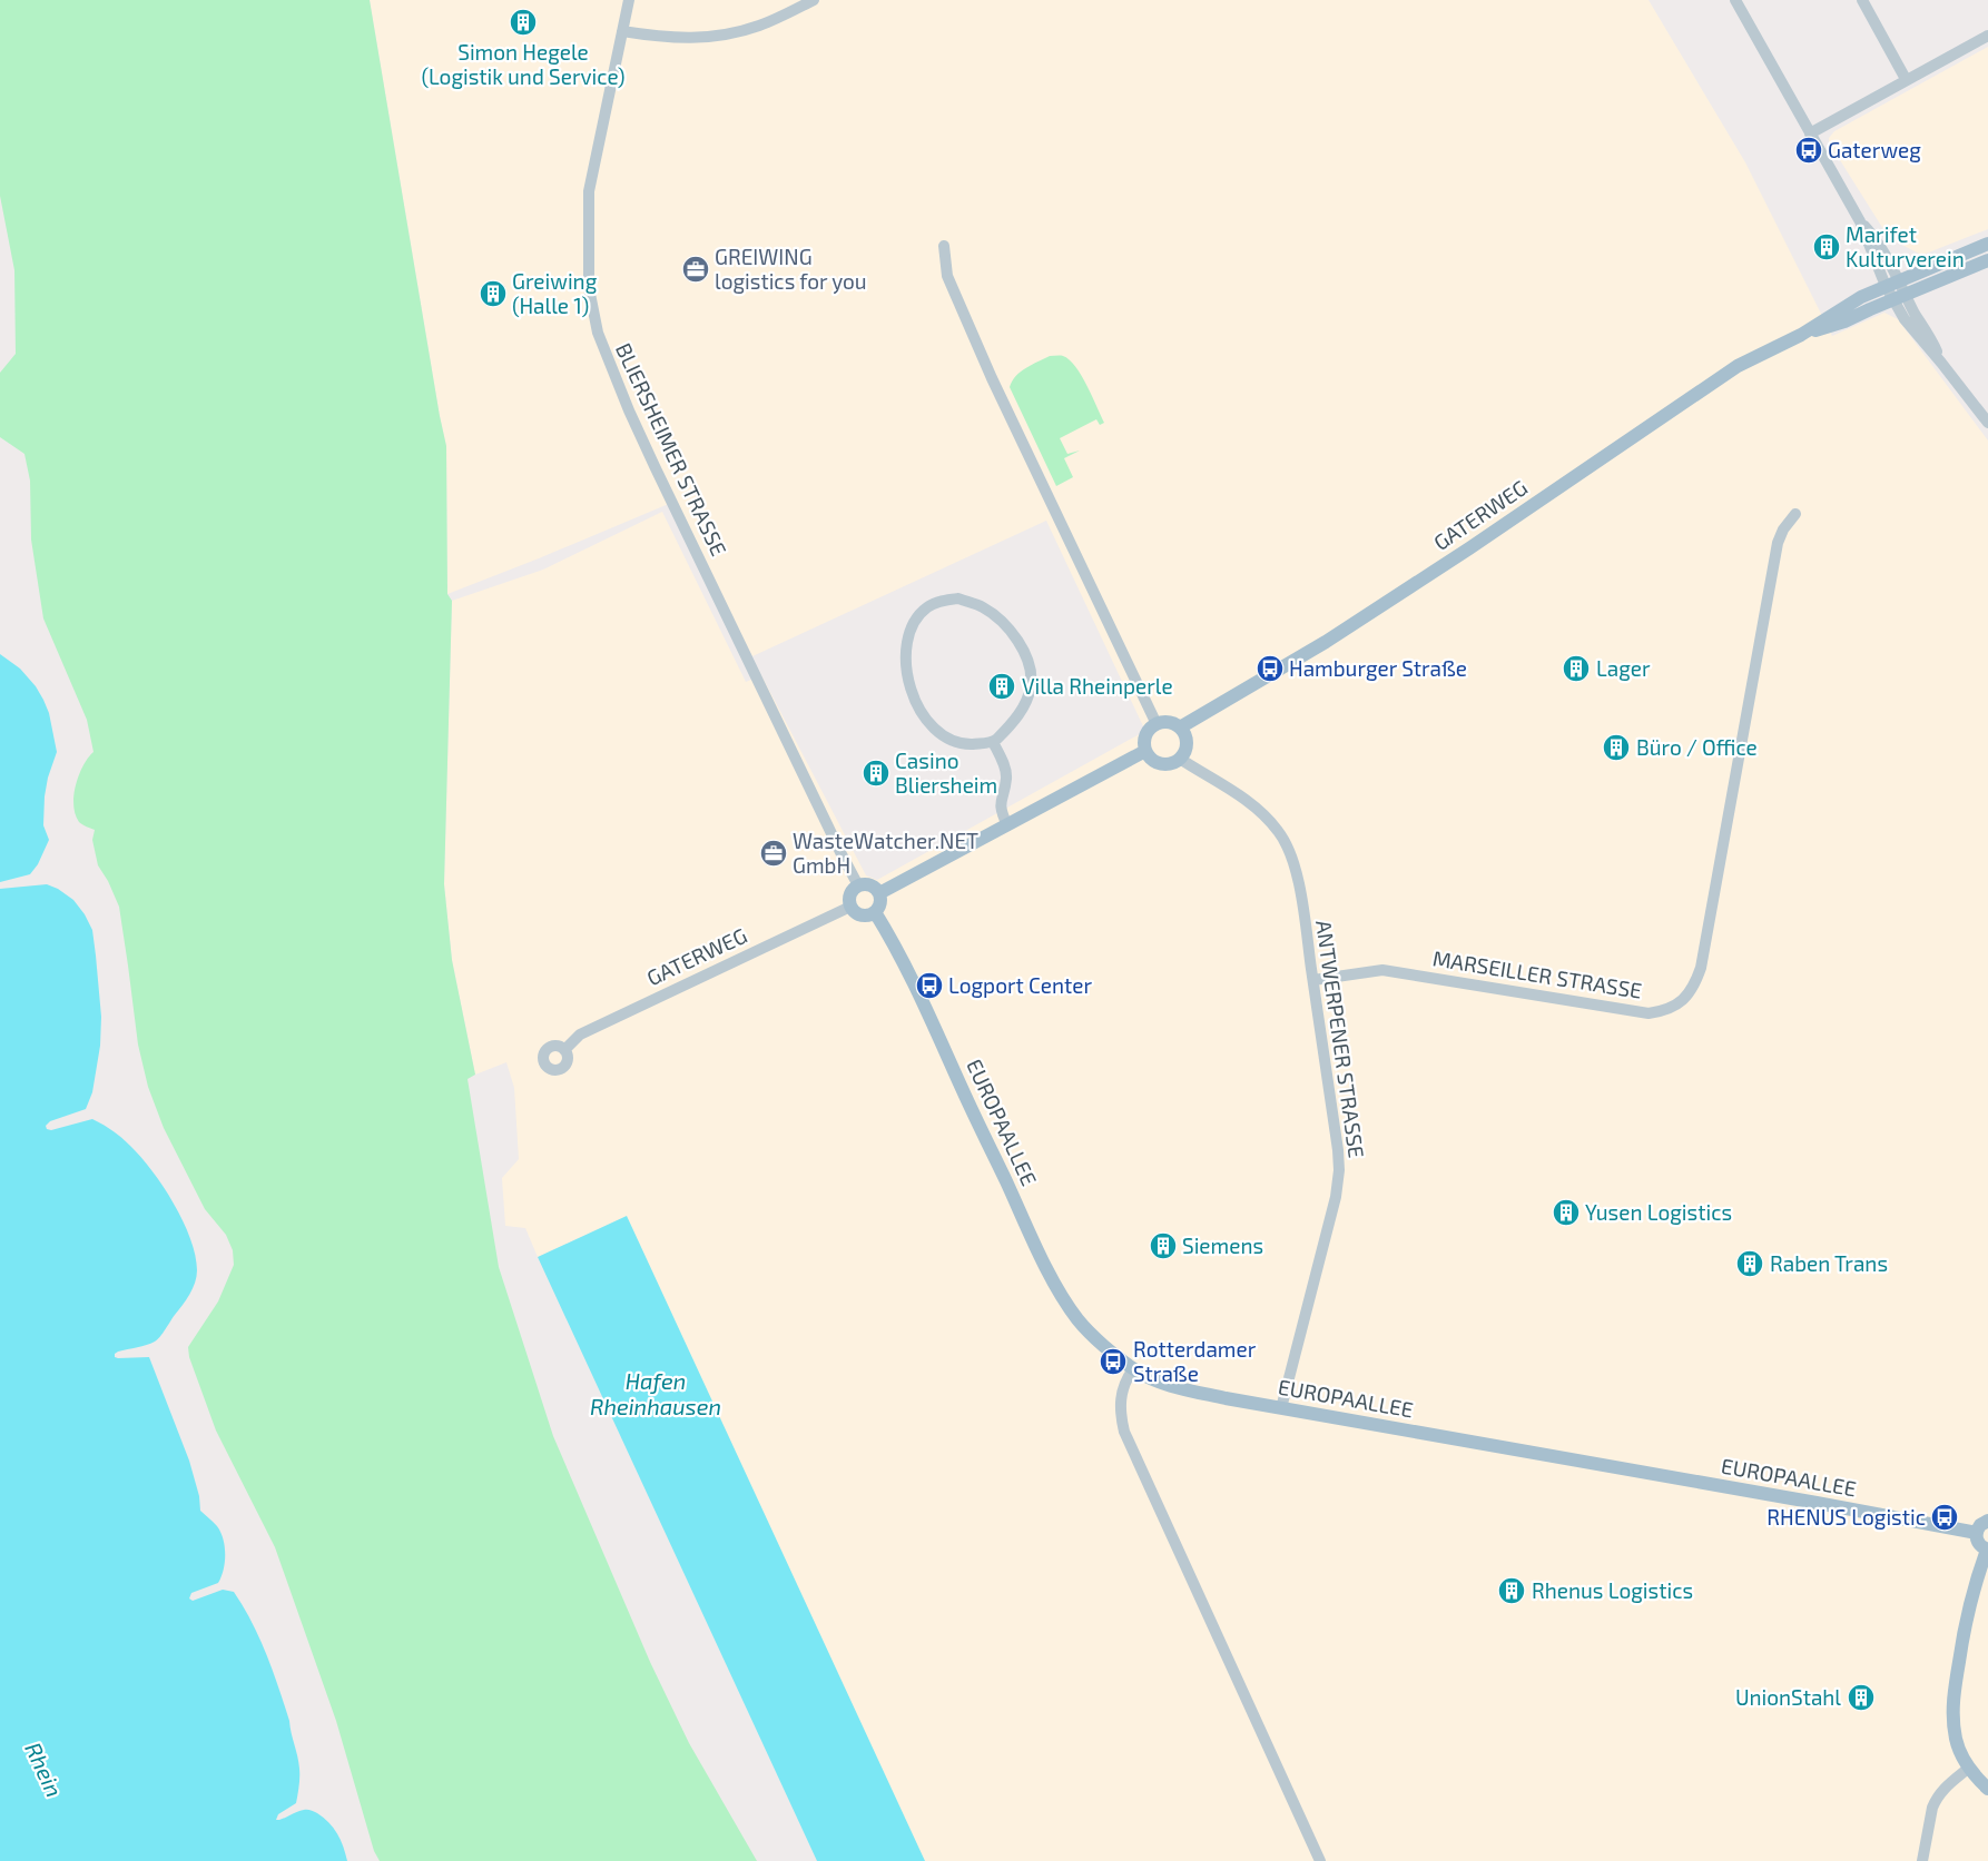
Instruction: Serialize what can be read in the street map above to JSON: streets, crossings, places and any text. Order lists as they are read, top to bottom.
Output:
{
  "streets": {
    "main road": ["GATERWEG", "EUROPAALLEE"],
    "street": ["BLIERSHEIMER STRASSE", "MARSEILLER STRASSE", "ANTWERPENER STRASSE"]
  },
  "crossings": [
    ["BLIERSHEIMER STRASSE", "GATERWEG"],
    ["BLIERSHEIMER STRASSE", "EUROPAALLEE"],
    ["GATERWEG", "ANTWERPENER STRASSE"],
    ["GATERWEG", "EUROPAALLEE"],
    ["MARSEILLER STRASSE", "ANTWERPENER STRASSE"],
    ["ANTWERPENER STRASSE", "EUROPAALLEE"]
  ],
  "water": ["Hafen Rheinhausen", "Rhein"],
  "places": {
    "building": [
      "Simon Hegele (Logistik und Service)",
      "Marifet Kulturverein",
      "Greiwing (Halle 1)",
      "Lager",
      "Villa Rheinperle",
      "Büro / Office",
      "Casino Bliersheim",
      "Yusen Logistics",
      "Siemens",
      "Raben Trans",
      "Rhenus Logistics",
      "UnionStahl"
    ],
    "bus stop": [
      "Gaterweg",
      "Hamburger Straße",
      "Logport Center",
      "Rotterdamer Straße",
      "RHENUS Logistic"
    ],
    "office": ["GREIWING logistics for you", "WasteWatcher.NET GmbH"]
  }
}
